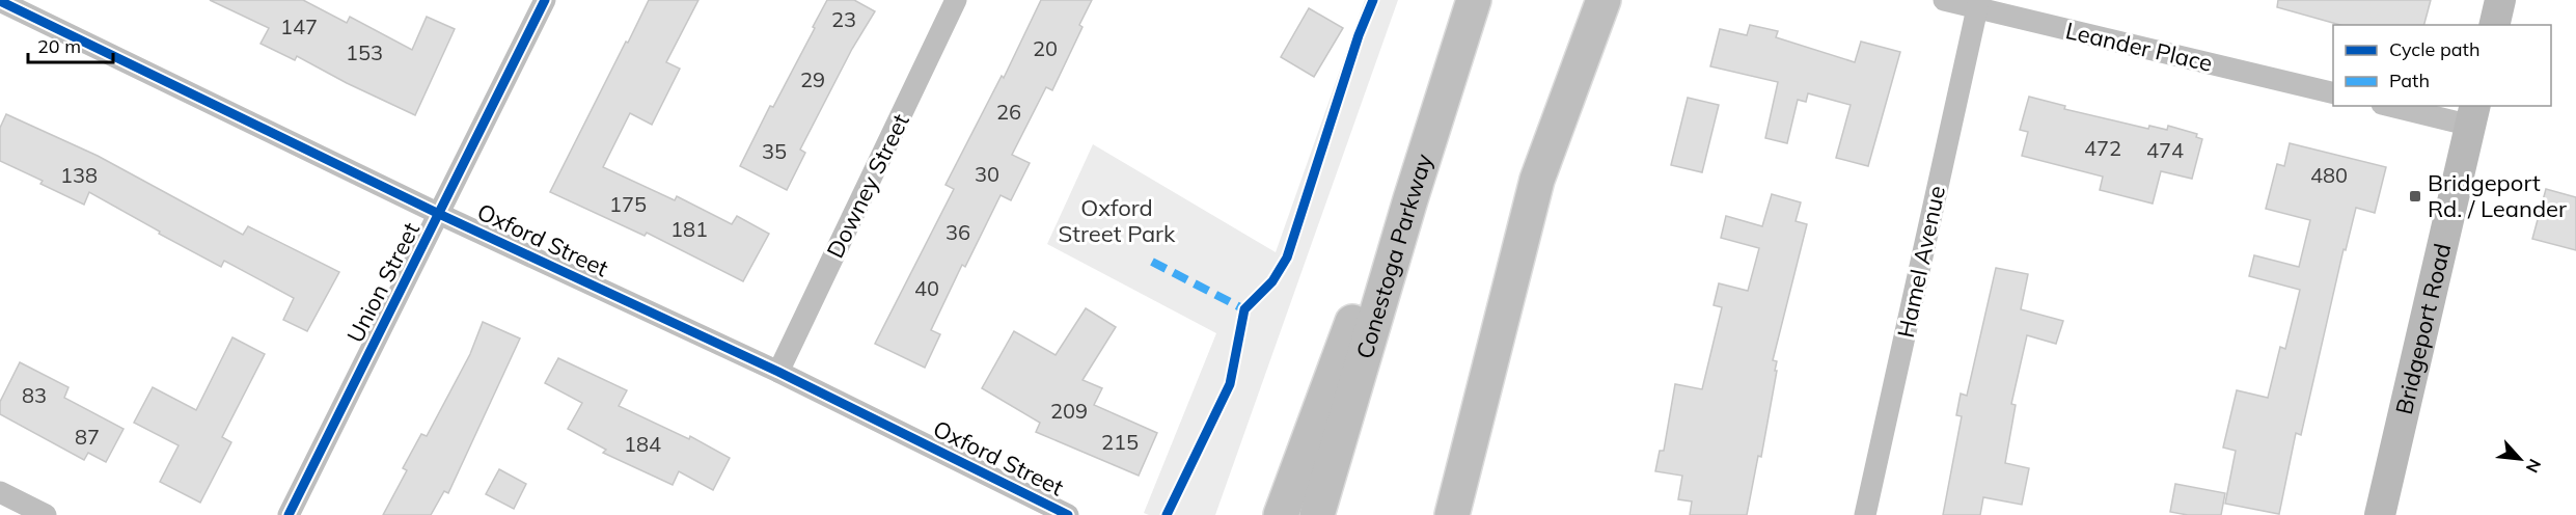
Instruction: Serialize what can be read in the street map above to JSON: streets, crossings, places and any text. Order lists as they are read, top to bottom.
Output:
{
  "streets": {
    "highway": ["Conestoga Parkway"],
    "main road": ["Bridgeport Road"],
    "street": [
      "Leander Place",
      "Downey Street",
      "Oxford Street",
      "Hamel Avenue",
      "Union Street"
    ]
  },
  "crossings": [
    ["Leander Place", "Hamel Avenue"],
    ["Downey Street", "Oxford Street"],
    ["Oxford Street", "Union Street"]
  ],
  "parks": ["Oxford Street Park"],
  "places": {
    "transit": ["Bridgeport Rd. / Leander"]
  },
  "house_numbers": [
    "23",
    "147",
    "20",
    "153",
    "29",
    "26",
    "472",
    "474",
    "35",
    "30",
    "138",
    "480",
    "175",
    "181",
    "36",
    "40",
    "83",
    "209",
    "87",
    "215",
    "184"
  ],
  "legend": ["Cycle path", "Path"],
  "scale_bar": "20 m",
  "north": "bottom right"
}
